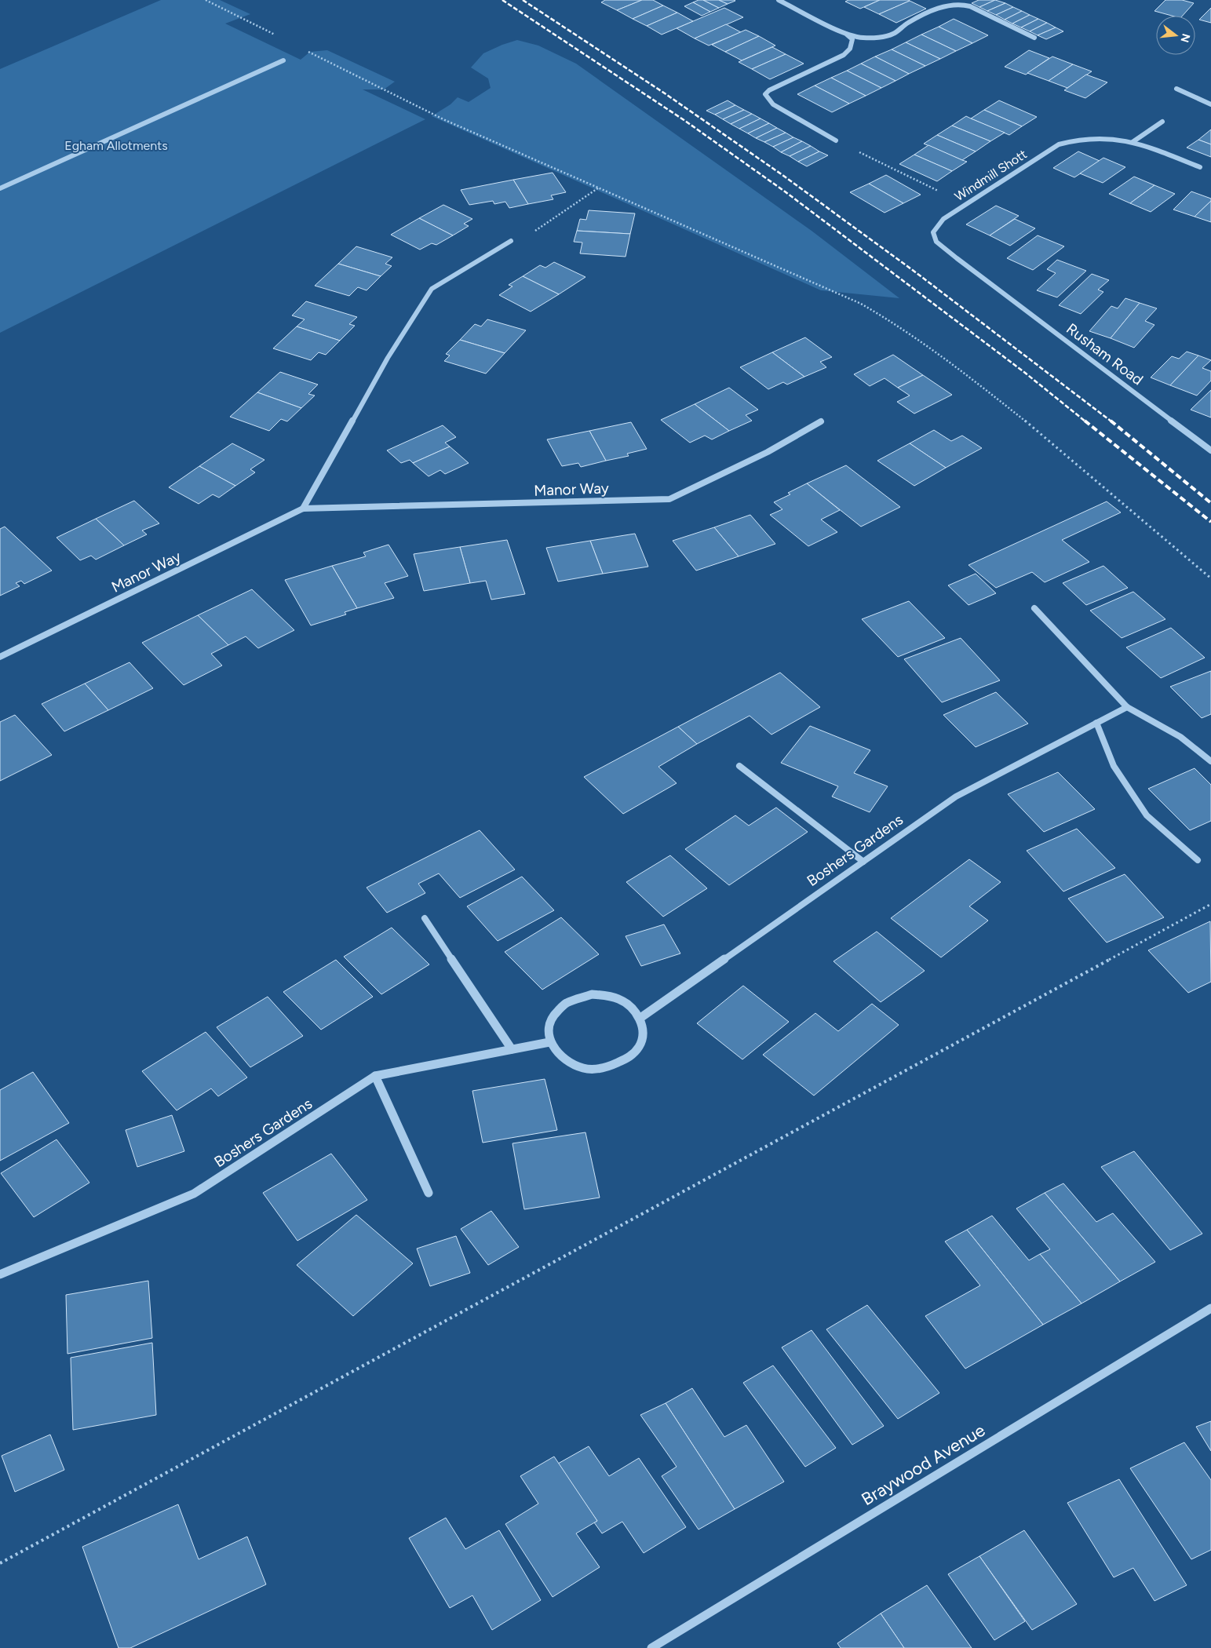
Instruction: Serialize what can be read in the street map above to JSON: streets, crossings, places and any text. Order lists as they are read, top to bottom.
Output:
{
  "streets": {
    "street": [
      "Windmill Shott",
      "Rusham Road",
      "Manor Way",
      "Boshers Gardens",
      "Braywood Avenue"
    ]
  },
  "crossings": [
    ["Windmill Shott", "Rusham Road"]
  ],
  "parks": ["Egham Allotments"],
  "north": "right"
}
